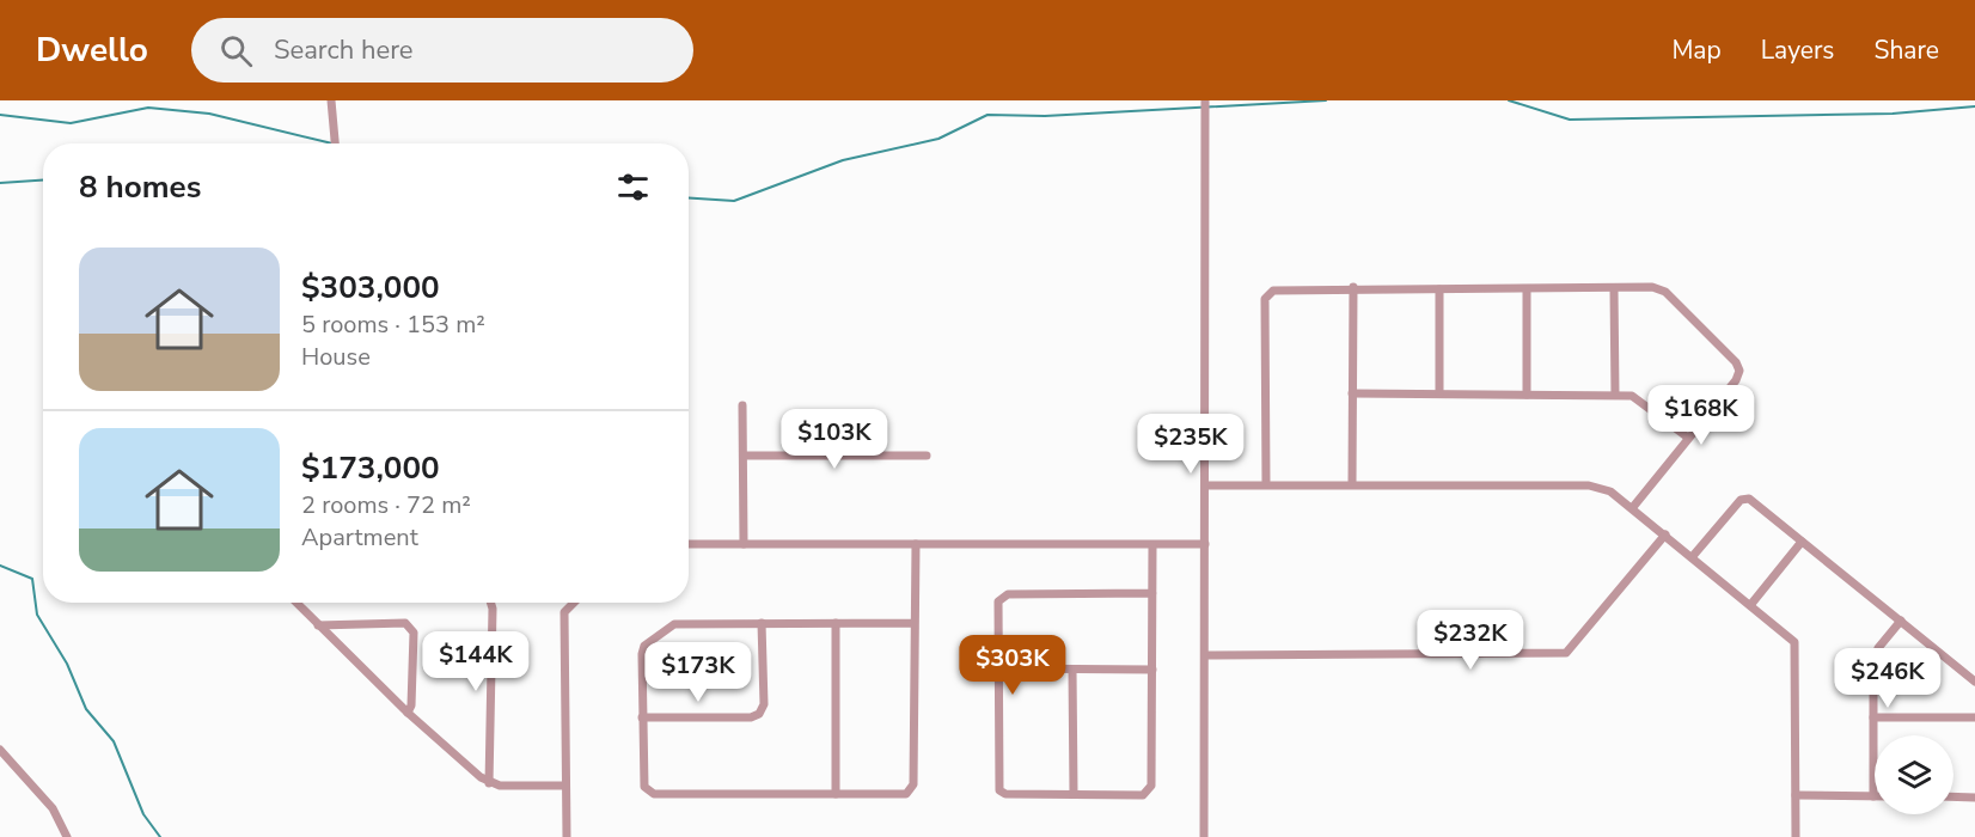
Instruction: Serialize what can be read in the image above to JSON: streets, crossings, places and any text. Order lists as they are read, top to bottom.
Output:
{
  "page": {
    "header": "Dwello",
    "search": "Search here",
    "nav": ["Map", "Layers", "Share"],
    "heading": "8 homes",
    "list": [
      {
        "name": "$303,000",
        "note": "5 rooms · 153 m² · House"
      },
      {
        "name": "$173,000",
        "note": "2 rooms · 72 m² · Apartment"
      }
    ],
    "price": [
      "$168K",
      "$103K",
      "$235K",
      "$232K",
      "$144K",
      "$303K",
      "$173K",
      "$246K"
    ]
  }
}
